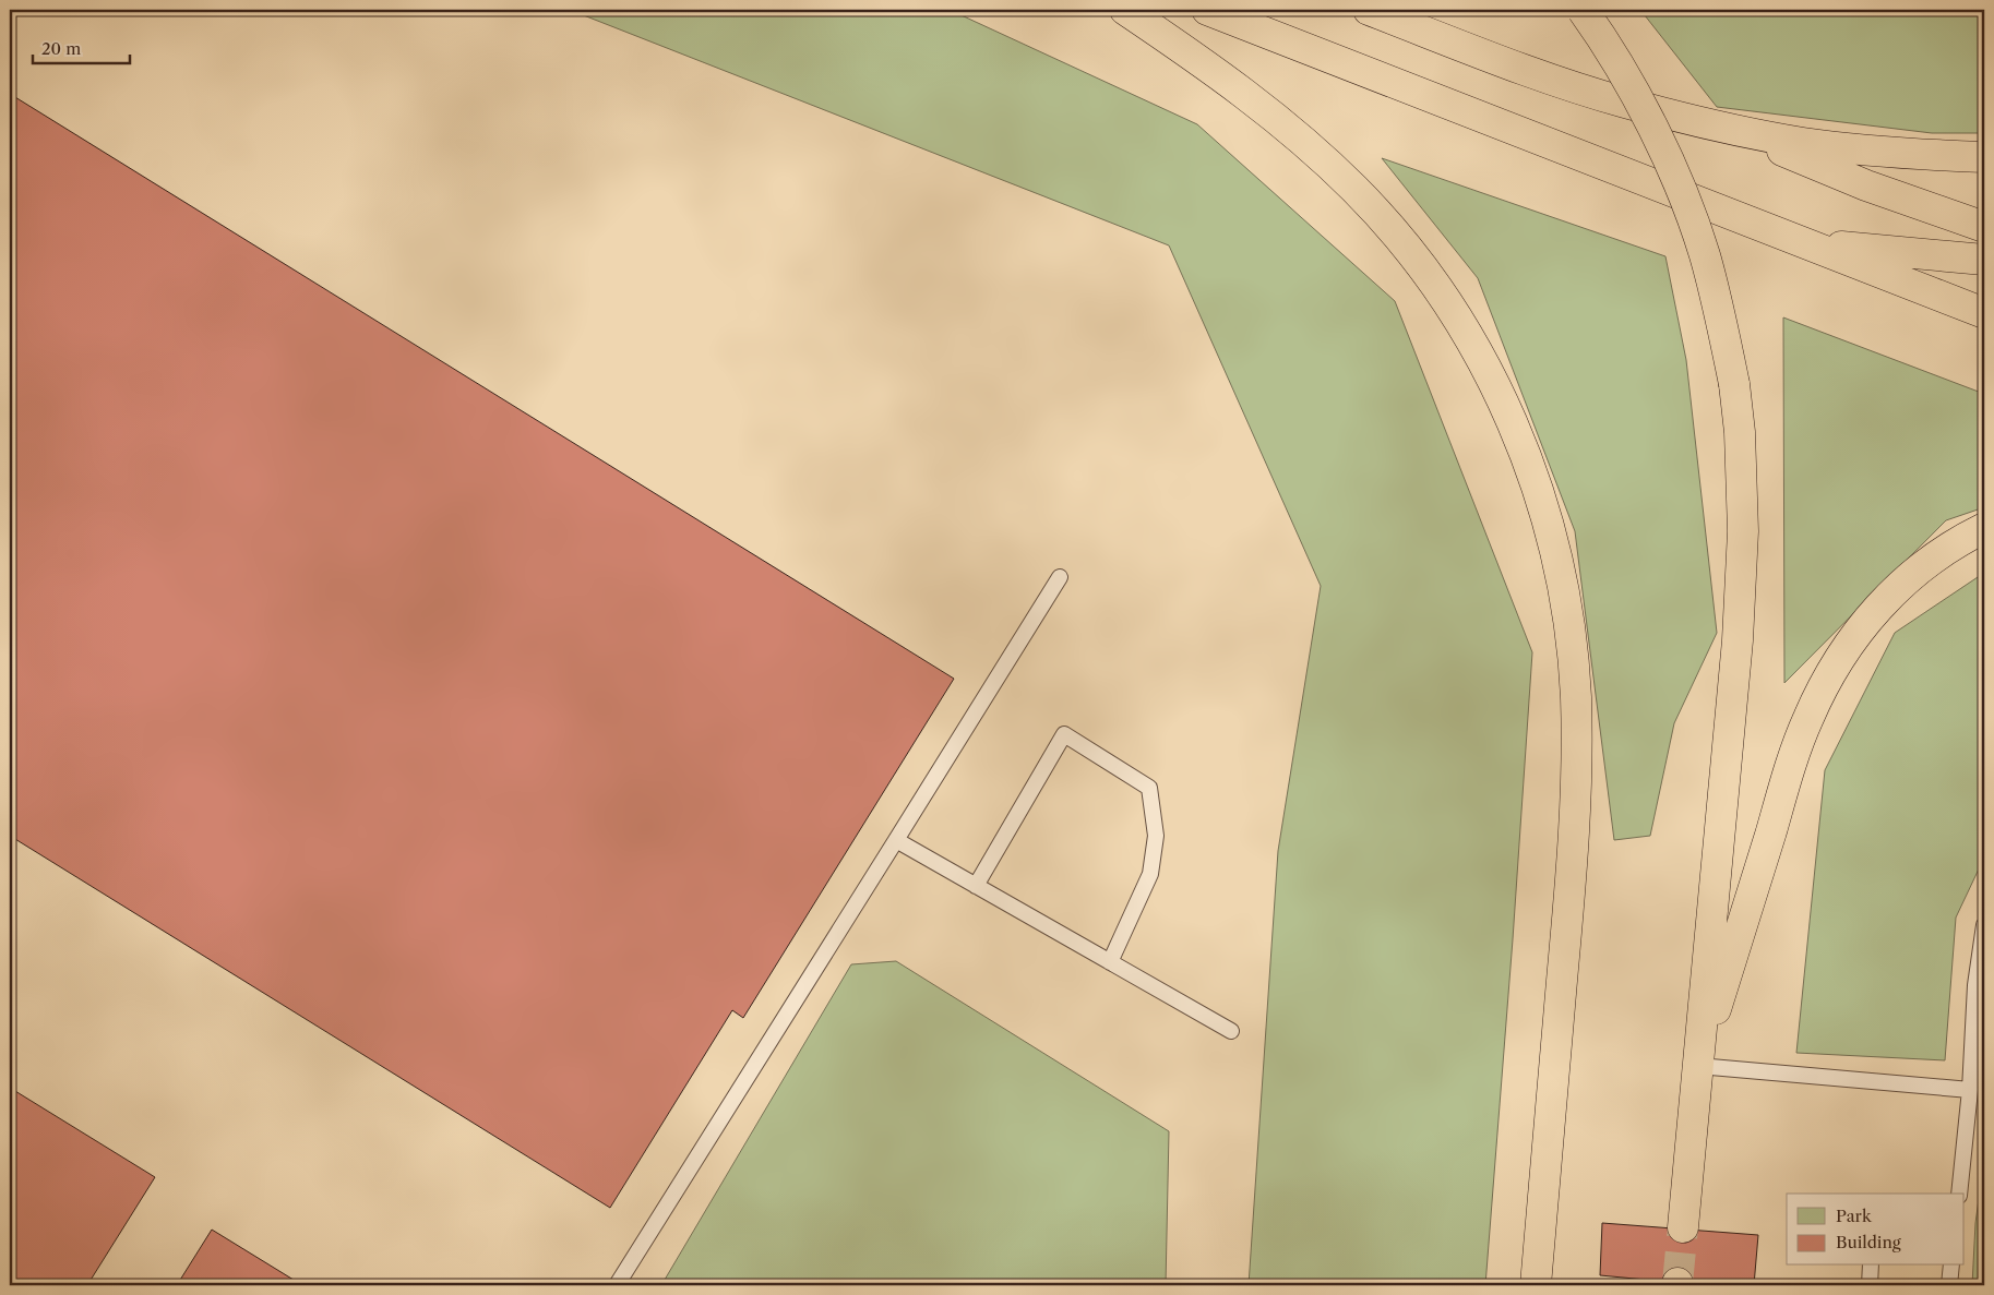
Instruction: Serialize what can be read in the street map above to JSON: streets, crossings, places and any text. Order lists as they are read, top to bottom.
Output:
{
  "legend": ["Park", "Building"],
  "scale_bar": "20 m"
}
